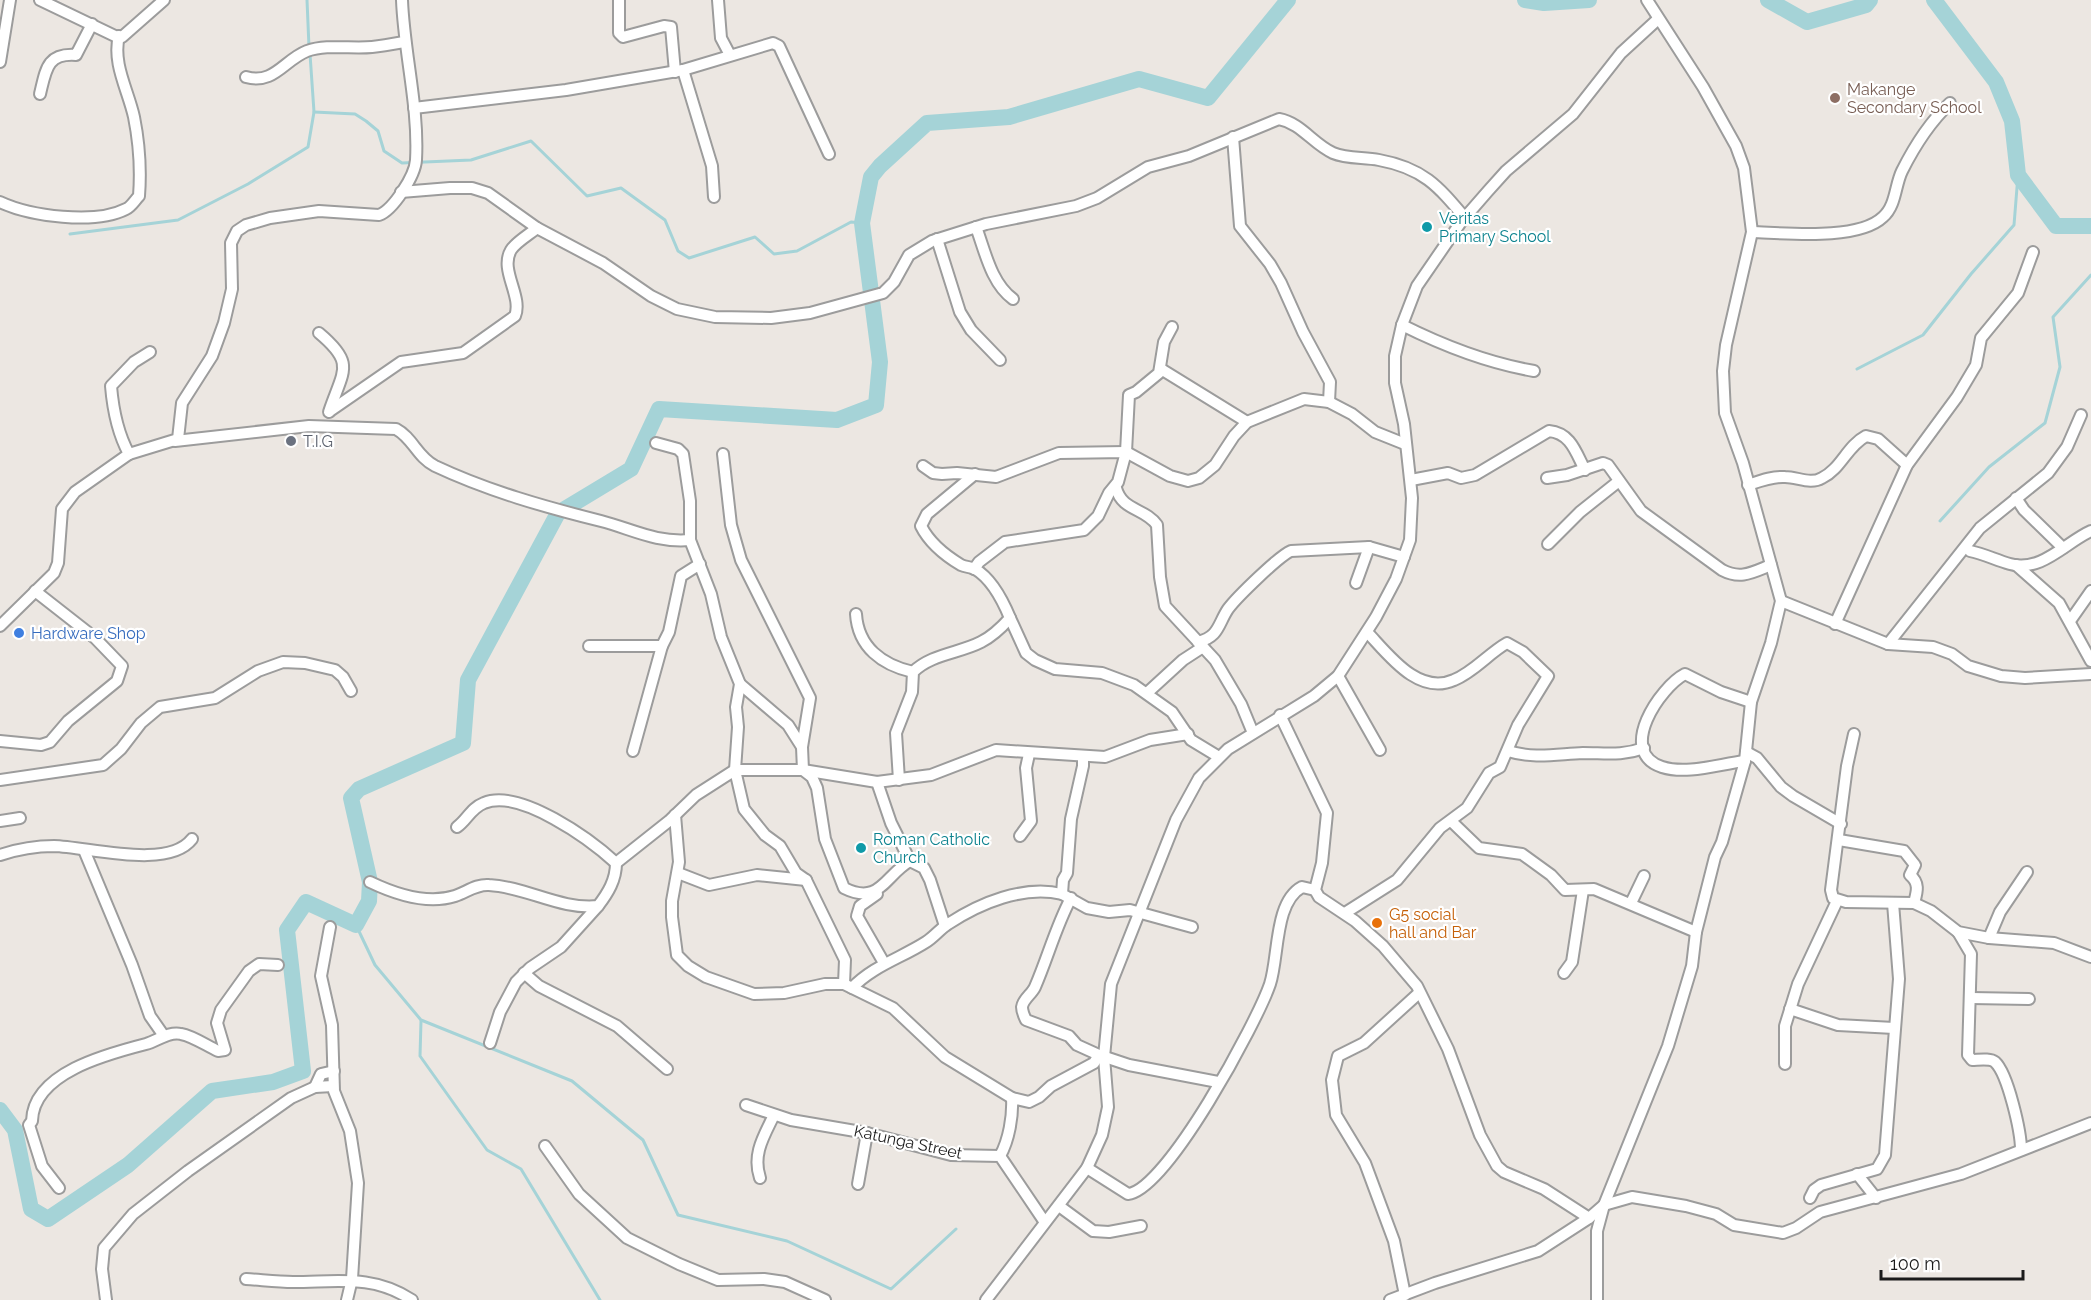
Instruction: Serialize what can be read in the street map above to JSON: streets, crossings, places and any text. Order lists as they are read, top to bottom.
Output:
{
  "streets": {
    "street": ["Katunga Street"]
  },
  "places": [
    "Makange Secondary School",
    "Veritas Primary School",
    "T.I.G",
    "Hardware Shop",
    "Roman Catholic Church",
    "G5 social hall and Bar"
  ],
  "scale_bar": "100 m"
}
